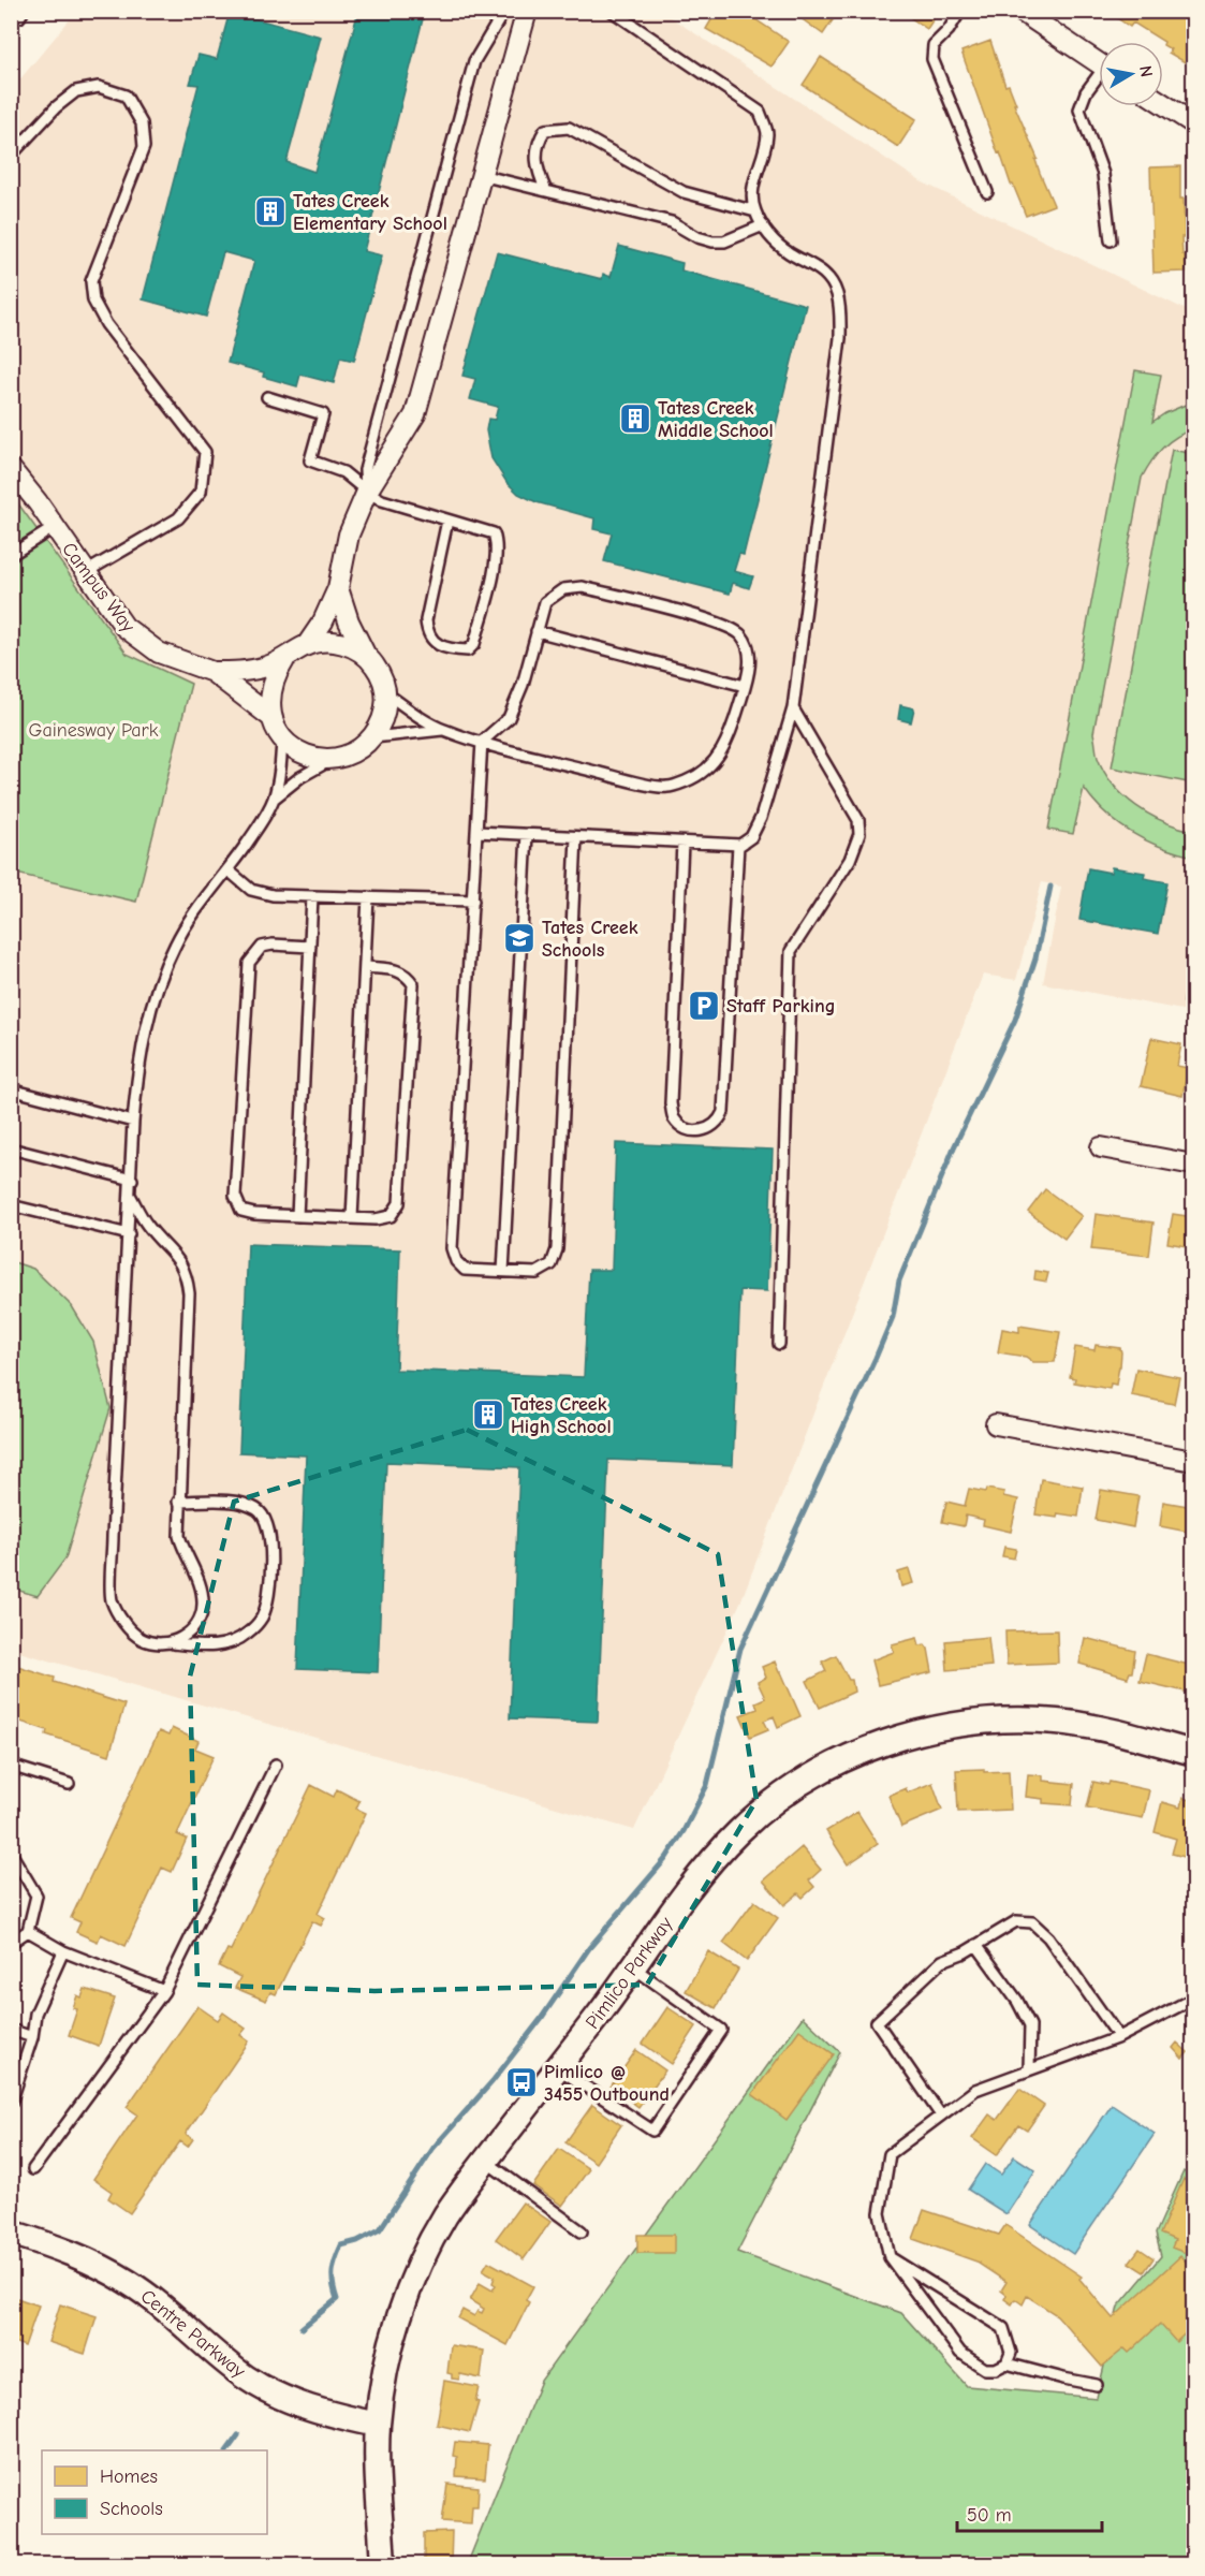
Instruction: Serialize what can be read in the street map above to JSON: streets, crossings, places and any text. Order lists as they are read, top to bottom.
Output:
{
  "streets": {
    "street": ["Campus Way", "Pimlico Parkway", "Centre Parkway"]
  },
  "crossings": [
    ["Pimlico Parkway", "Centre Parkway"]
  ],
  "parks": ["Gainesway Park"],
  "places": {
    "building": ["Tates Creek Elementary School", "Tates Creek Middle School", "Tates Creek High School"],
    "school or university": ["Tates Creek Schools"],
    "parking": ["Staff Parking"],
    "bus stop": ["Pimlico @ 3455 Outbound"]
  },
  "legend": ["Homes", "Schools"],
  "scale_bar": "50 m",
  "north": "right"
}
